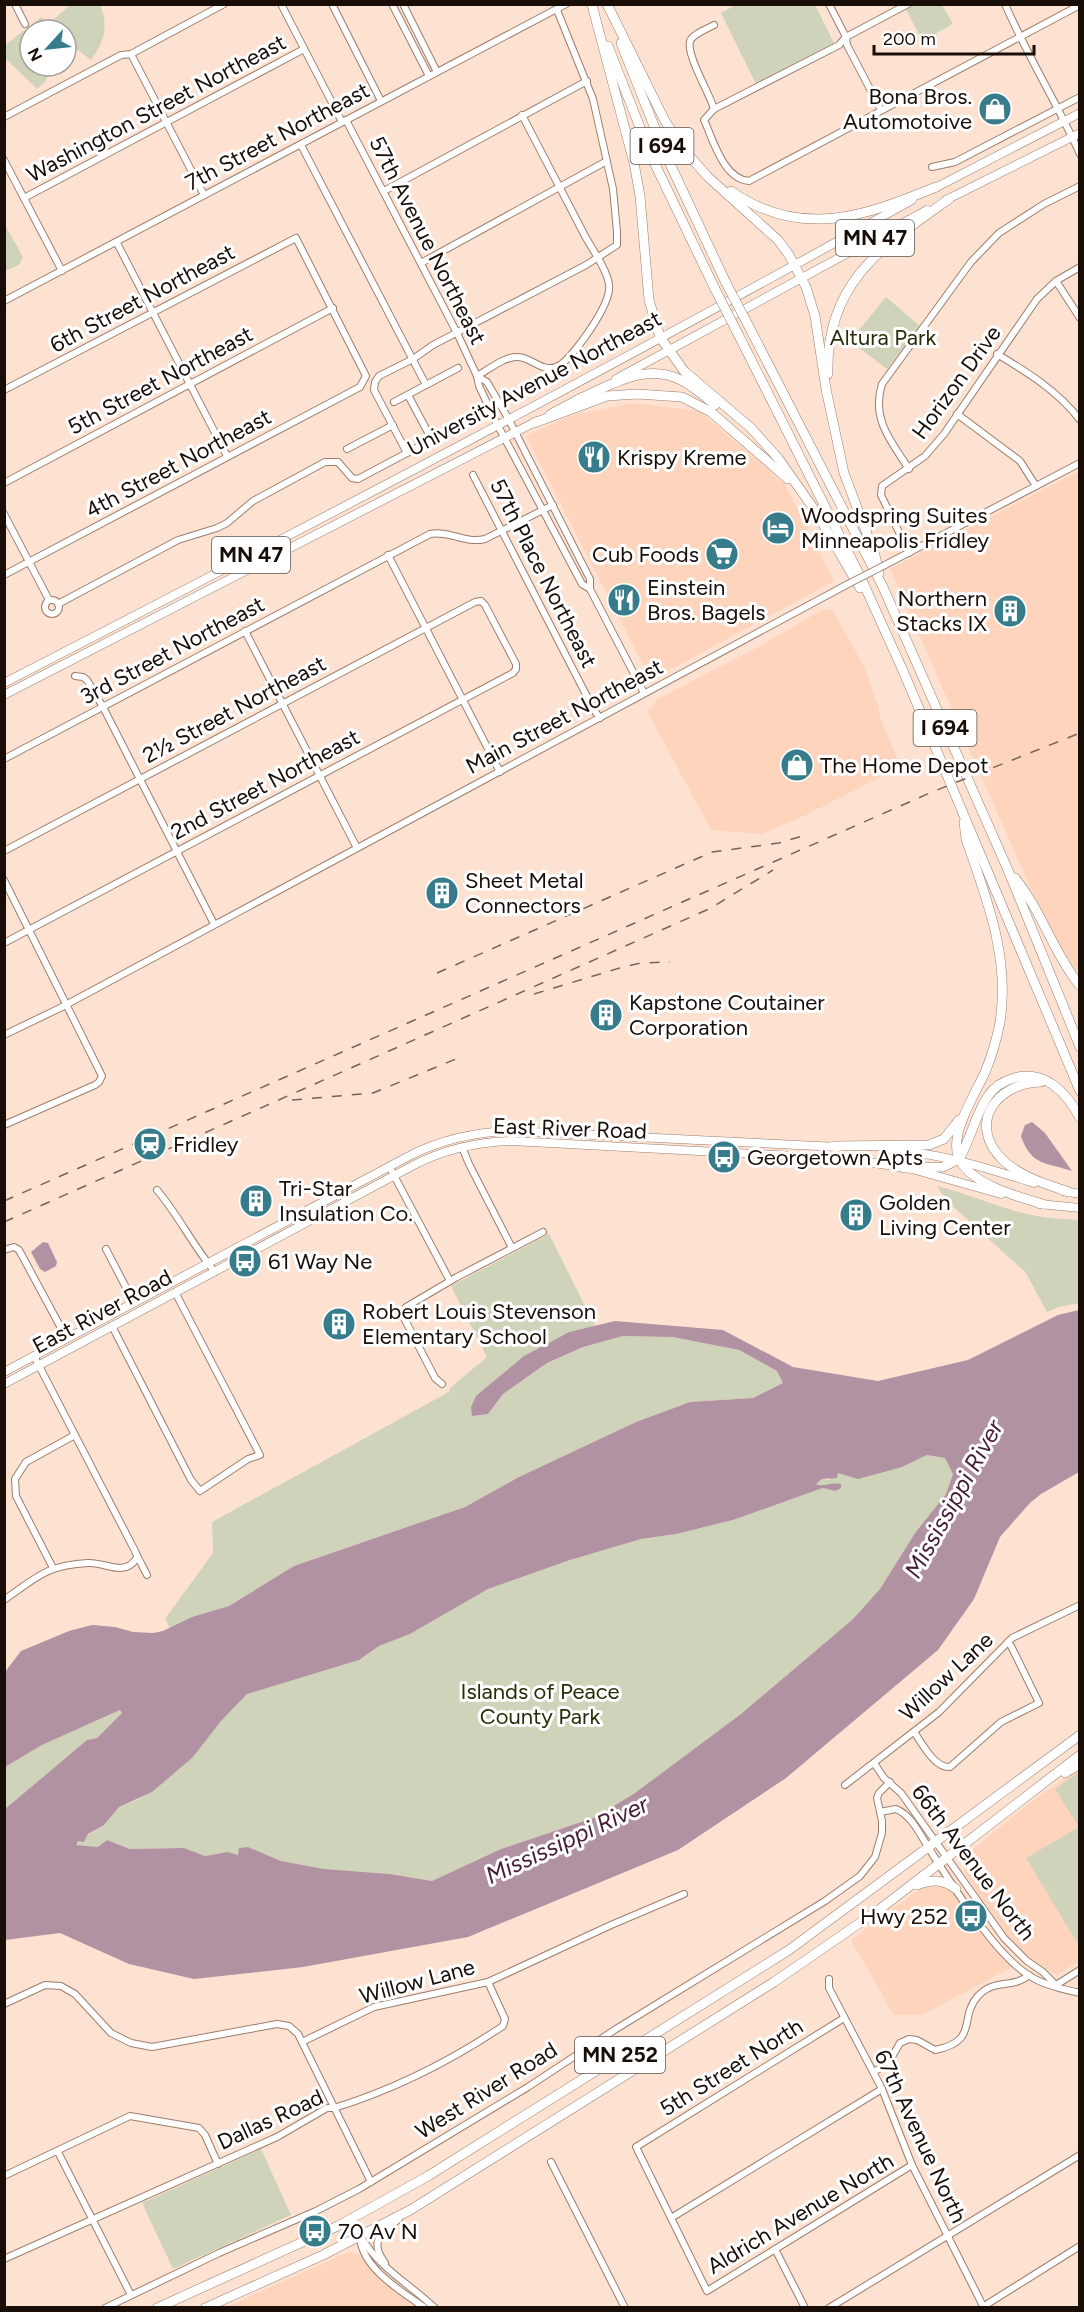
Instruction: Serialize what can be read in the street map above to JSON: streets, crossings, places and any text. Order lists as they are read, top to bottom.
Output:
{
  "streets": {
    "highway": ["I 694", "MN 252"],
    "main road": ["MN 47", "University Avenue Northeast", "East River Road"],
    "street": [
      "Washington Street Northeast",
      "7th Street Northeast",
      "57th Avenue Northeast",
      "6th Street Northeast",
      "5th Street Northeast",
      "Horizon Drive",
      "4th Street Northeast",
      "57th Place Northeast",
      "3rd Street Northeast",
      "2½ Street Northeast",
      "Main Street Northeast",
      "2nd Street Northeast",
      "Willow Lane",
      "66th Avenue North",
      "5th Street North",
      "West River Road",
      "Dallas Road",
      "67th Avenue North",
      "Aldrich Avenue North"
    ]
  },
  "crossings": [
    ["7th Street Northeast", "57th Avenue Northeast"],
    ["57th Avenue Northeast", "University Avenue Northeast"],
    ["57th Avenue Northeast", "3rd Street Northeast"],
    ["57th Avenue Northeast", "Main Street Northeast"],
    ["6th Street Northeast", "5th Street Northeast"],
    ["6th Street Northeast", "4th Street Northeast"],
    ["5th Street Northeast", "4th Street Northeast"],
    ["Horizon Drive", "Main Street Northeast"],
    ["57th Place Northeast", "3rd Street Northeast"],
    ["57th Place Northeast", "Main Street Northeast"],
    ["2½ Street Northeast", "2nd Street Northeast"],
    ["Willow Lane", "66th Avenue North"],
    ["Willow Lane", "Dallas Road"],
    ["66th Avenue North", "MN 252"],
    ["66th Avenue North", "West River Road"],
    ["5th Street North", "67th Avenue North"],
    ["5th Street North", "Aldrich Avenue North"],
    ["67th Avenue North", "Aldrich Avenue North"]
  ],
  "water": ["Mississippi River"],
  "parks": ["Altura Park", "Islands of Peace County Park"],
  "places": {
    "shop": ["Bona Bros. Automotoive", "The Home Depot"],
    "restaurant": ["Krispy Kreme", "Einstein Bros. Bagels"],
    "hotel": ["Woodspring Suites Minneapolis Fridley"],
    "supermarket": ["Cub Foods"],
    "building": [
      "Northern Stacks IX",
      "Sheet Metal Connectors",
      "Kapstone Coutainer Corporation",
      "Tri-Star Insulation Co.",
      "Golden Living Center",
      "Robert Louis Stevenson Elementary School"
    ],
    "station": ["Fridley"],
    "bus stop": [
      "Georgetown Apts",
      "61 Way Ne",
      "Hwy 252",
      "70 Av N"
    ]
  },
  "scale_bar": "200 m",
  "north": "bottom left"
}
